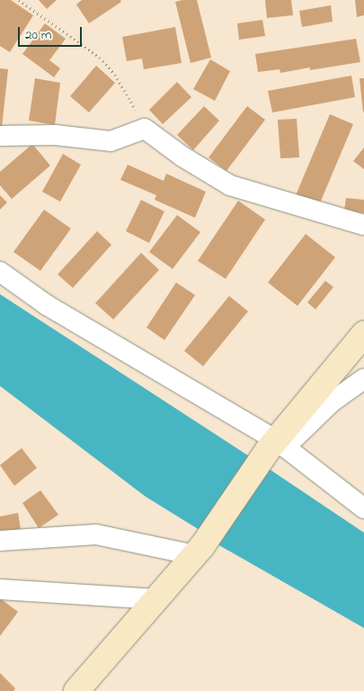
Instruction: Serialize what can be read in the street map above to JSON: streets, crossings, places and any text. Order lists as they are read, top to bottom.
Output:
{
  "scale_bar": "20 m"
}
